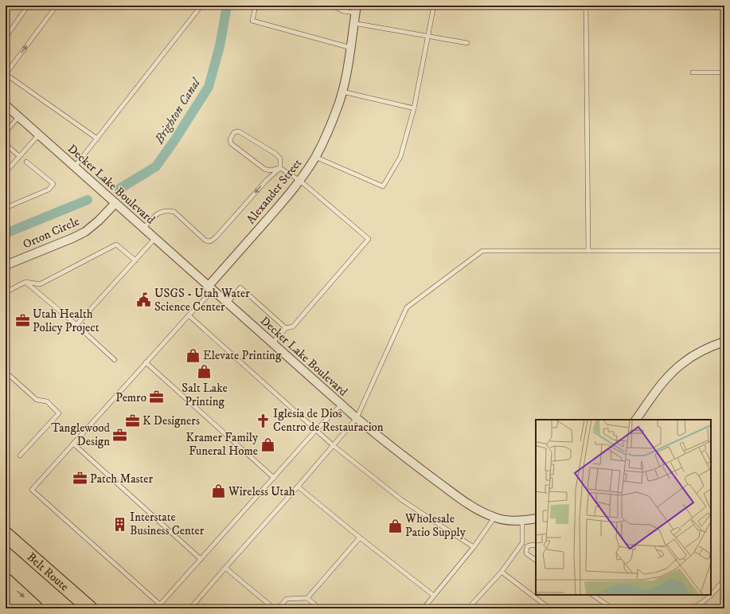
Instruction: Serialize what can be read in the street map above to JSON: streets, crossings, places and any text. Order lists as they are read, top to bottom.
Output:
{
  "streets": {
    "highway": ["Belt Route"],
    "street": ["Decker Lake Boulevard", "Alexander Street", "Orton Circle"]
  },
  "crossings": [
    ["Decker Lake Boulevard", "Alexander Street"],
    ["Decker Lake Boulevard", "Orton Circle"]
  ],
  "water": ["Brighton Canal"],
  "places": {
    "public building": ["USGS - Utah Water Science Center"],
    "office": [
      "Utah Health Policy Project",
      "Pemro",
      "K Designers",
      "Tanglewood Design",
      "Patch Master"
    ],
    "shop": [
      "Elevate Printing",
      "Salt Lake Printing",
      "Kramer Family Funeral Home",
      "Wireless Utah",
      "Wholesale Patio Supply"
    ],
    "church": ["Iglesia de Dios Centro de Restauracion"],
    "building": ["Interstate Business Center"]
  }
}
